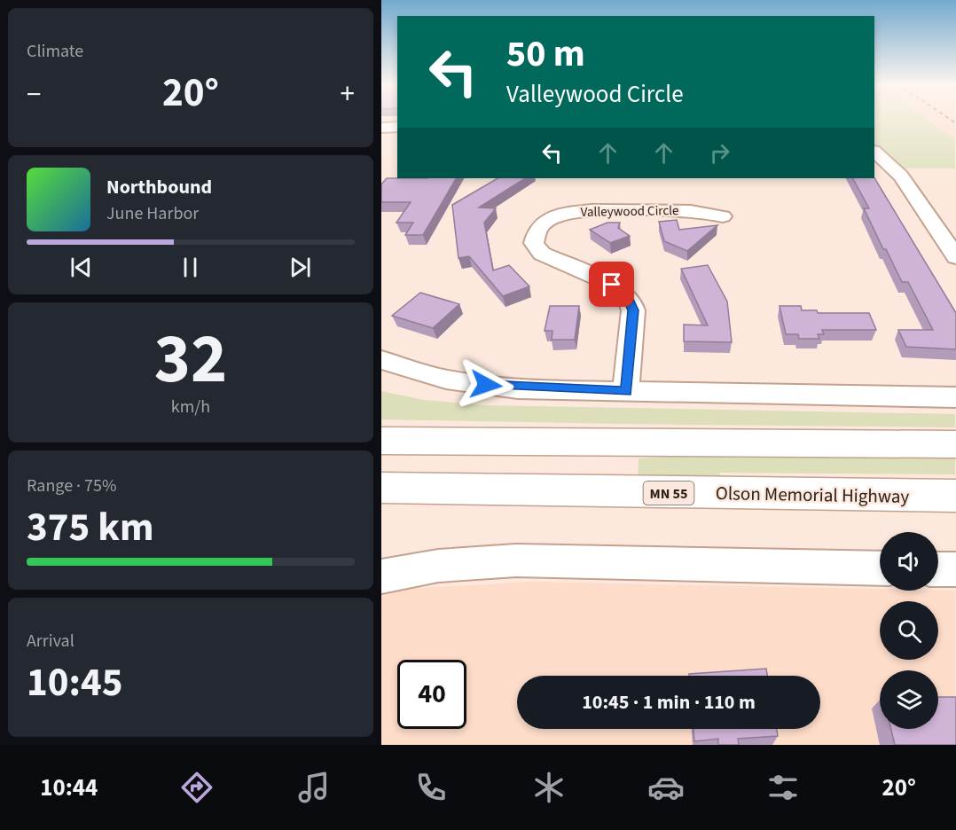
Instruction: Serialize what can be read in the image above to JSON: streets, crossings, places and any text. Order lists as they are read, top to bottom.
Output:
{
  "streets": {
    "highway": ["MN 55", "Olson Memorial Highway"],
    "street": ["Valleywood Circle"]
  },
  "page": {
    "tile": [
      "Climate",
      ["32", "km/h"],
      ["Range · 75%", "375 km"],
      ["Arrival", "10:45"]
    ],
    "turn": ["50 m", "Valleywood Circle"],
    "heat": ["−", "20°", "+"],
    "song": ["Northbound", "June Harbor"],
    "limit": "40",
    "trip": "10:45 · 1 min · 110 m",
    "tabs": ["10:44", "20°"]
  }
}
